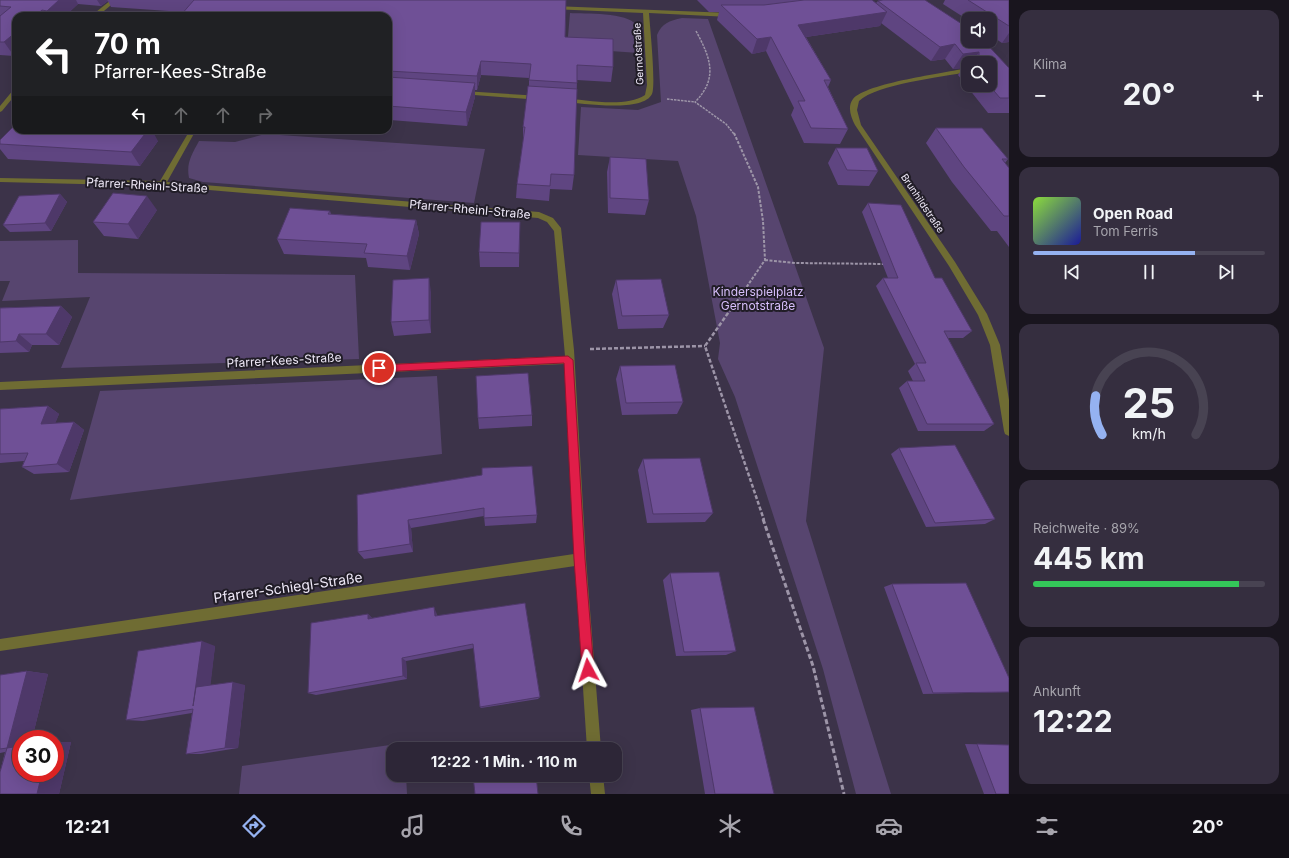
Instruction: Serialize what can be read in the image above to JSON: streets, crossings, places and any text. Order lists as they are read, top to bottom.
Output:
{
  "streets": {
    "street": [
      "Gernotstraße",
      "Pfarrer-Rheinl-Straße",
      "Brunhildstraße",
      "Pfarrer-Kees-Straße",
      "Pfarrer-Schiegl-Straße"
    ]
  },
  "crossings": [
    ["Pfarrer-Rheinl-Straße", "Pfarrer-Kees-Straße"],
    ["Pfarrer-Rheinl-Straße", "Pfarrer-Schiegl-Straße"]
  ],
  "parks": ["Kinderspielplatz Gernotstraße"],
  "page": {
    "tile": [
      "Klima",
      ["Reichweite · 89%", "445 km"],
      ["Ankunft", "12:22"]
    ],
    "turn": ["70 m", "Pfarrer-Kees-Straße"],
    "heat": ["−", "20°", "+"],
    "song": ["Open Road", "Tom Ferris"],
    "limit": "30",
    "trip": "12:22 · 1 Min. · 110 m",
    "tabs": ["12:21", "20°"],
    "gauge": ["25", "km/h"]
  }
}
